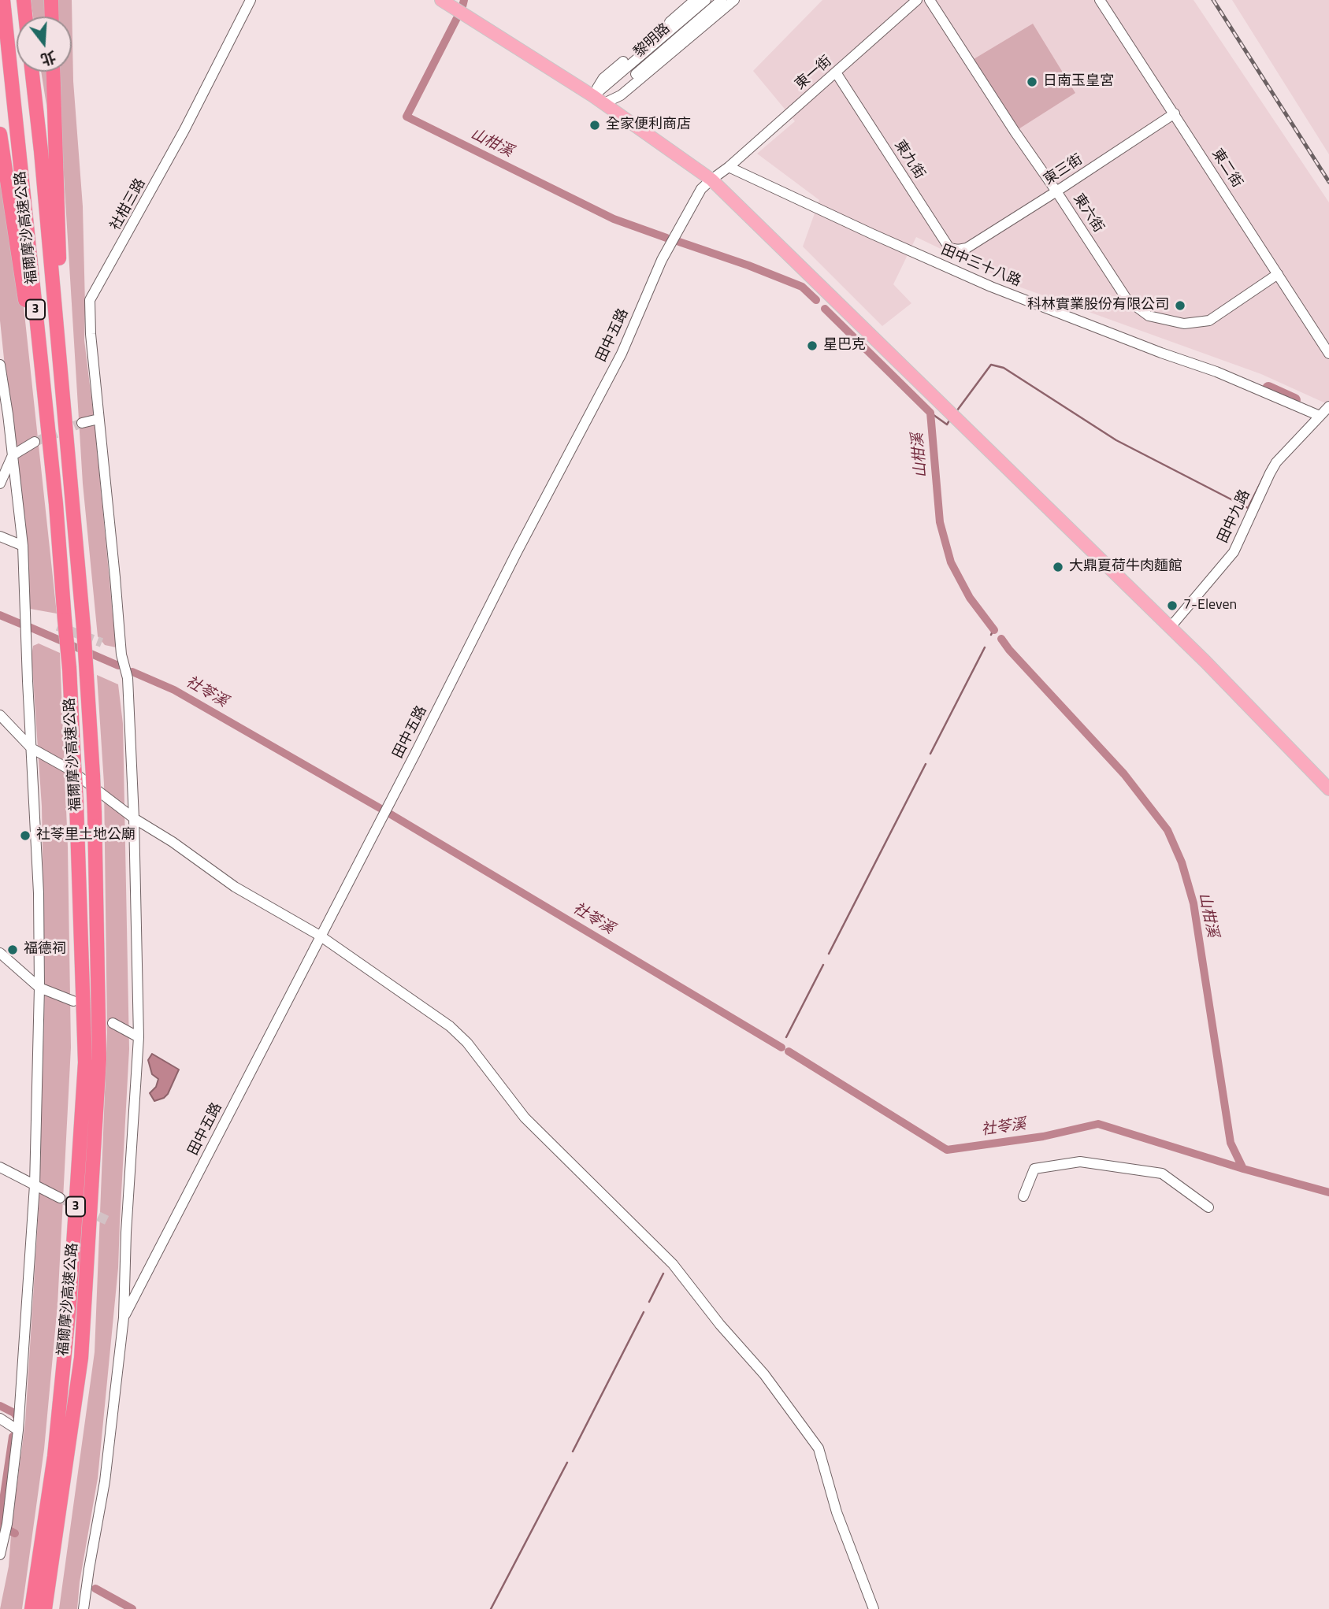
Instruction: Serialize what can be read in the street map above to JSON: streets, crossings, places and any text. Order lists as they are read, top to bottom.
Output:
{
  "streets": {
    "highway": ["福爾摩沙高速公路", "3"],
    "street": [
      "黎明路",
      "東一街",
      "東九街",
      "東二街",
      "東三街",
      "社柑三路",
      "東六街",
      "田中三十八路",
      "田中五路",
      "田中九路"
    ]
  },
  "crossings": [
    ["東一街", "東九街"],
    ["東一街", "田中三十八路"],
    ["東一街", "田中五路"],
    ["東九街", "東三街"],
    ["東二街", "東三街"],
    ["東二街", "東六街"],
    ["東三街", "東六街"],
    ["社柑三路", "田中五路"],
    ["田中三十八路", "田中五路"],
    ["田中三十八路", "田中九路"]
  ],
  "water": ["山柑溪", "社苓溪"],
  "places": [
    "日南玉皇宮",
    "全家便利商店",
    "科林實業股份有限公司",
    "星巴克",
    "大鼎夏荷牛肉麵館",
    "7-Eleven",
    "社苓里土地公廟",
    "福德祠"
  ],
  "north": "bottom"
}
